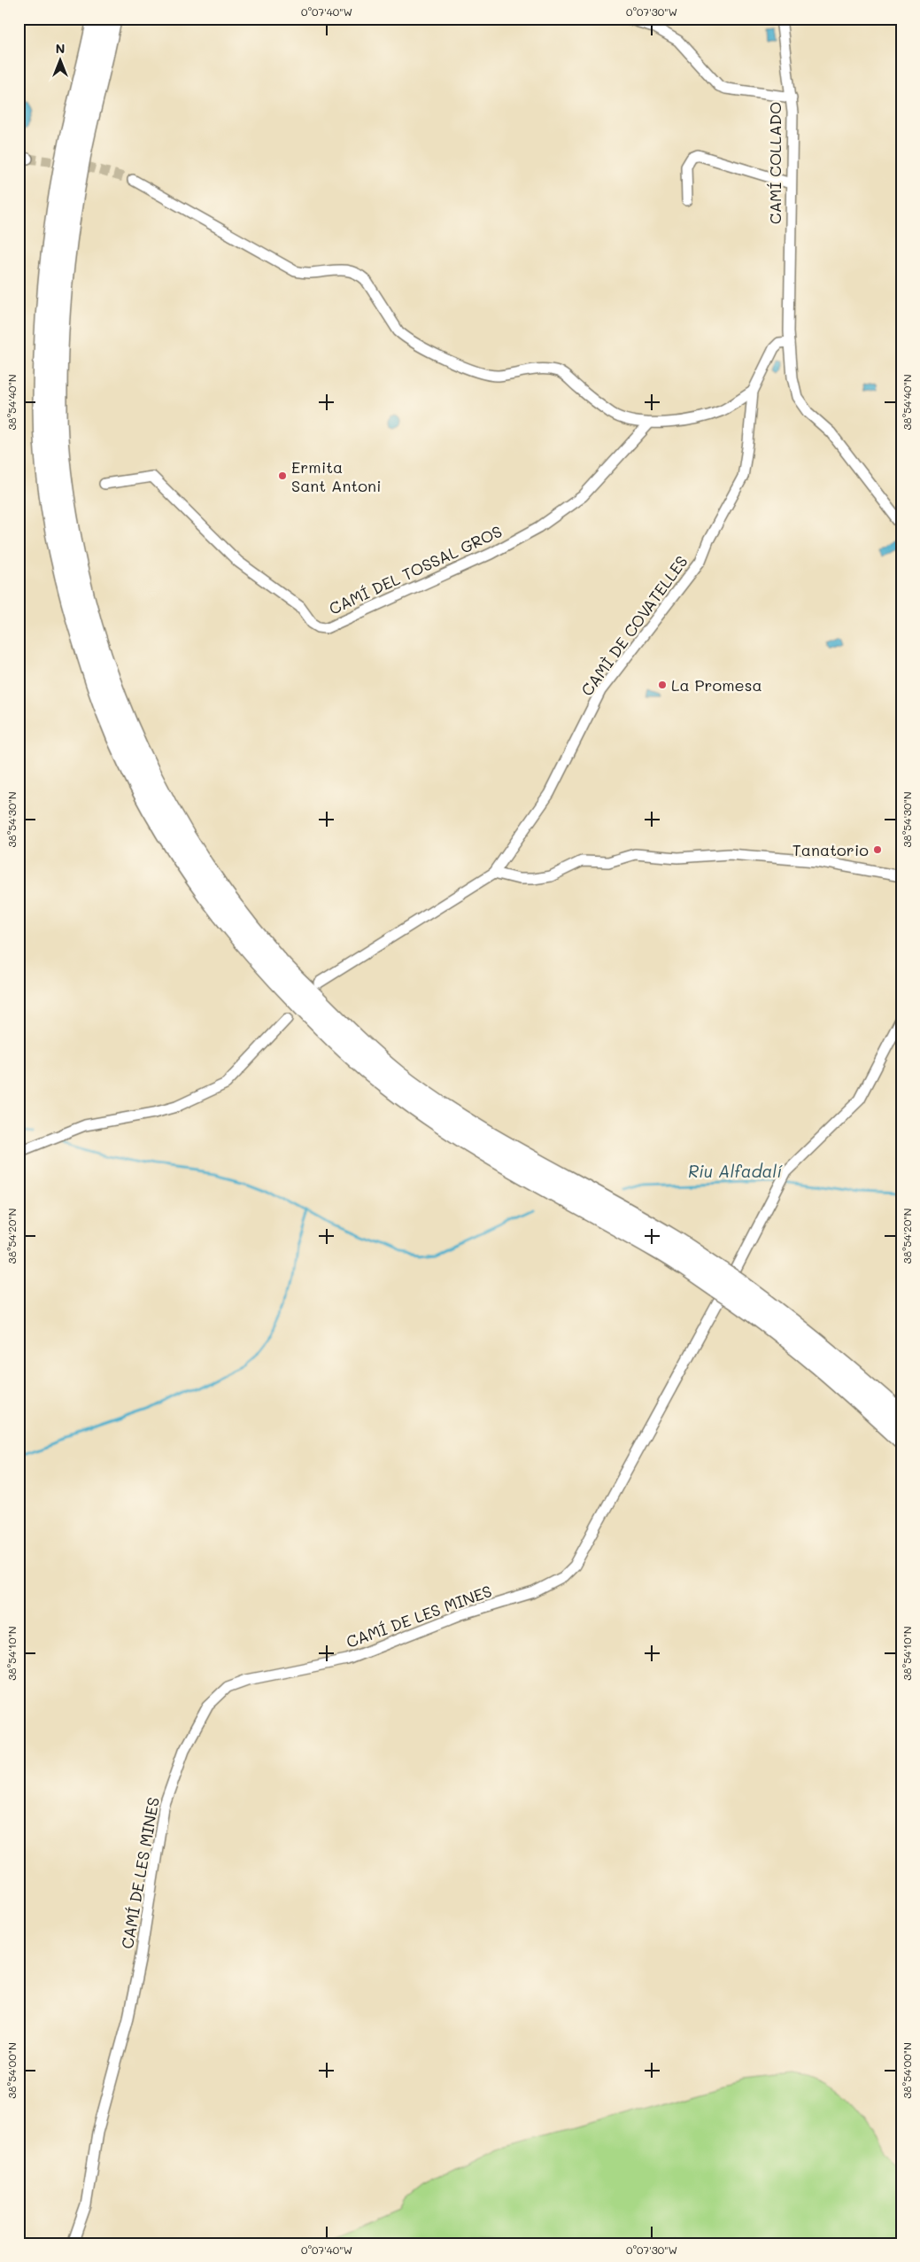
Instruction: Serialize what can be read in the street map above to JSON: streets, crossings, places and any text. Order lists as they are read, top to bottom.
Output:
{
  "streets": {
    "street": [
      "CAMÍ COLLADO",
      "CAMÍ DEL TOSSAL GROS",
      "CAMÌ DE COVATELLES",
      "CAMÍ DE LES MINES"
    ]
  },
  "water": ["Riu Alfadalí"],
  "places": ["Ermita Sant Antoni", "La Promesa", "Tanatorio"],
  "north": "top",
  "coordinates": [
    "0°07'40\"W",
    "0°07'30\"W",
    "38°54'40\"N",
    "38°54'30\"N",
    "38°54'20\"N",
    "38°54'10\"N",
    "38°54'00\"N"
  ]
}
